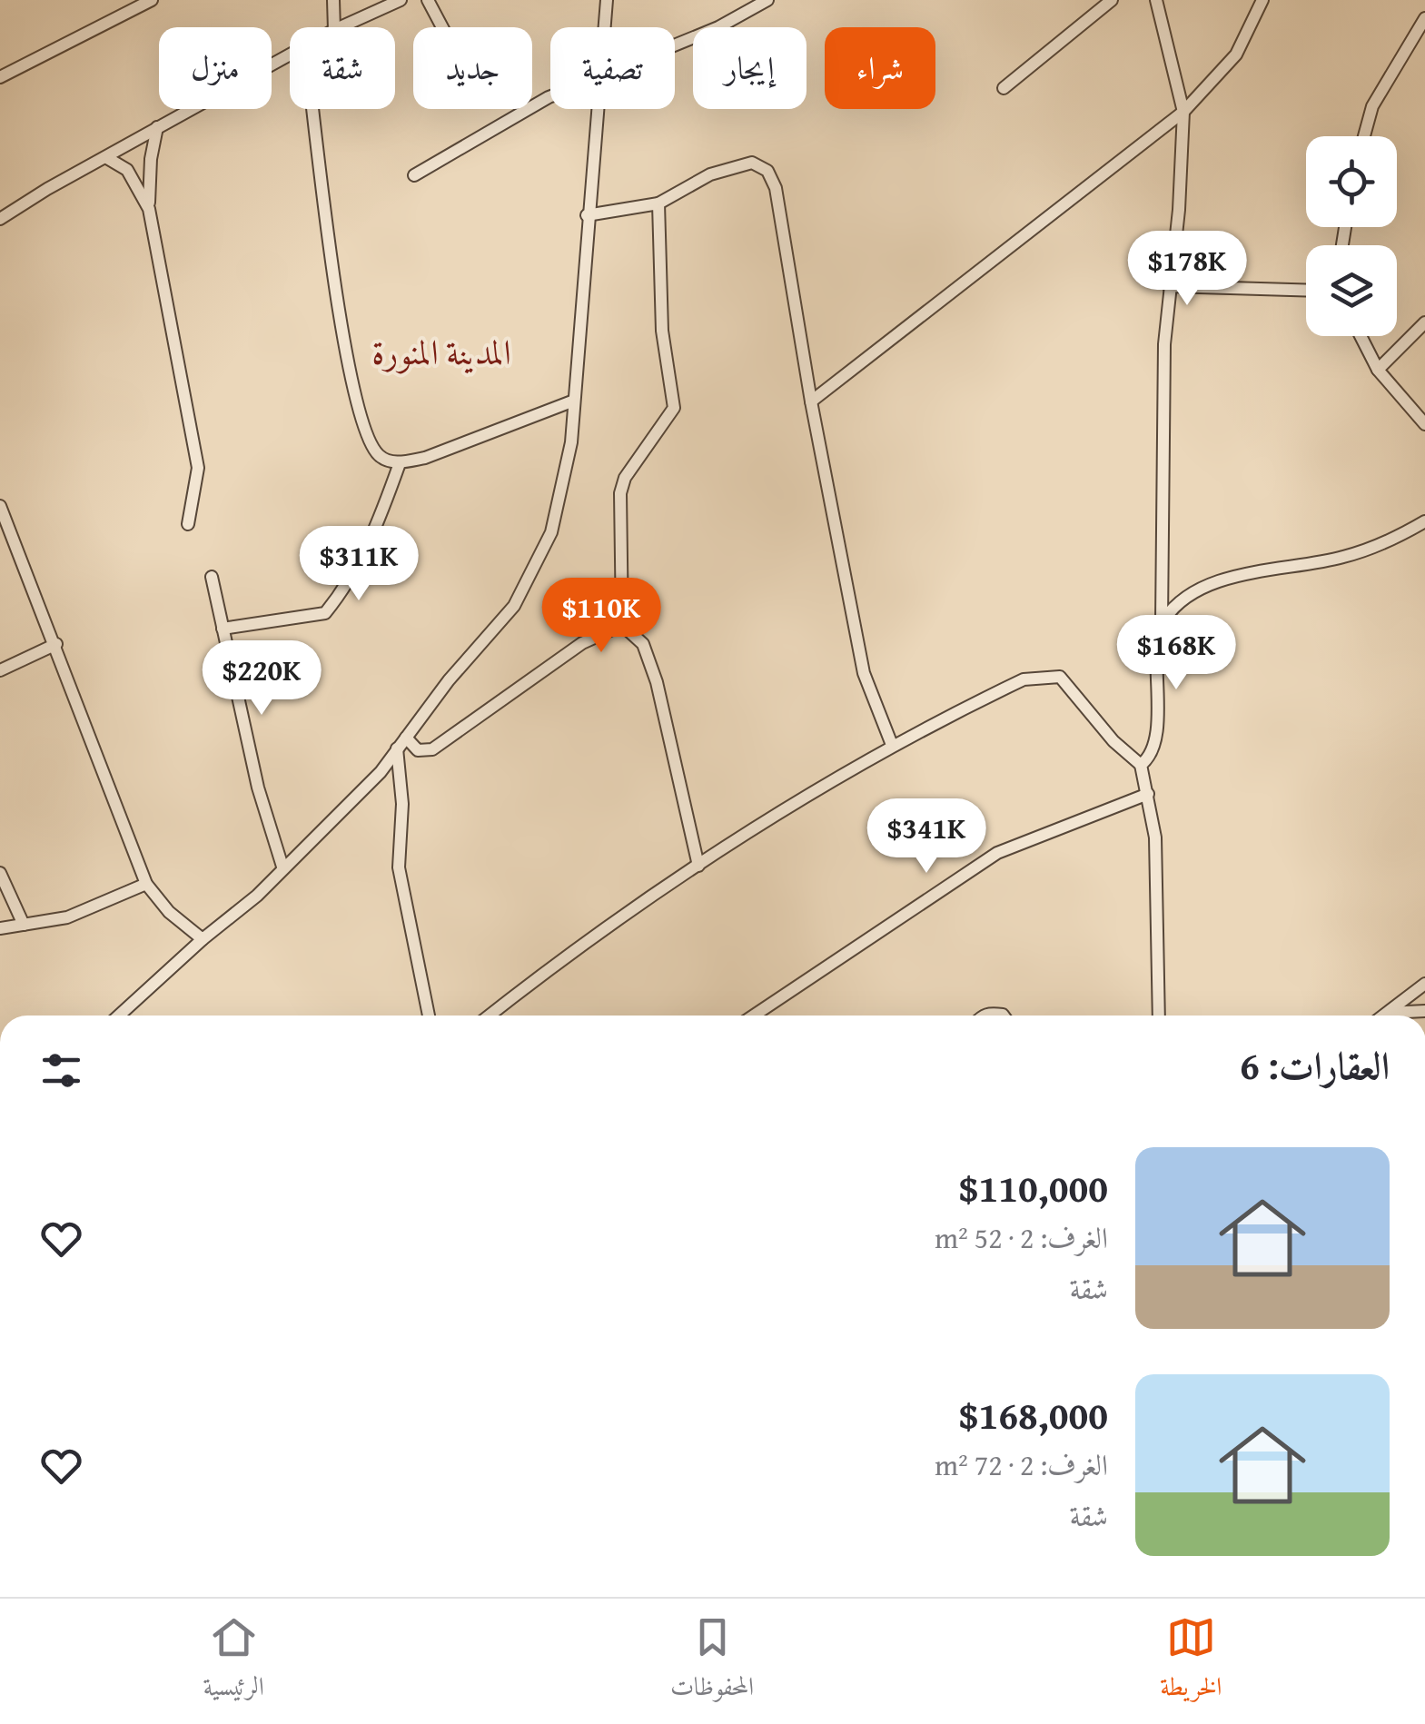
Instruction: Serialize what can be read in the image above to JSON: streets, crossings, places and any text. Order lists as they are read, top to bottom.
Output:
{
  "districts": ["المدينة المنورة"],
  "page": {
    "chip": [
      "شراء",
      "إيجار",
      "تصفية",
      "جديد",
      "شقة",
      "منزل"
    ],
    "price": [
      "$178K",
      "$311K",
      "$110K",
      "$168K",
      "$220K",
      "$341K"
    ],
    "heading": "العقارات: 6",
    "list": [
      {
        "name": "$110,000",
        "note": "الغرف: 2 · 52 m² · شقة"
      },
      {
        "name": "$168,000",
        "note": "الغرف: 2 · 72 m² · شقة"
      }
    ],
    "tabs": ["الخريطة", "المحفوظات", "الرئيسية"]
  }
}
